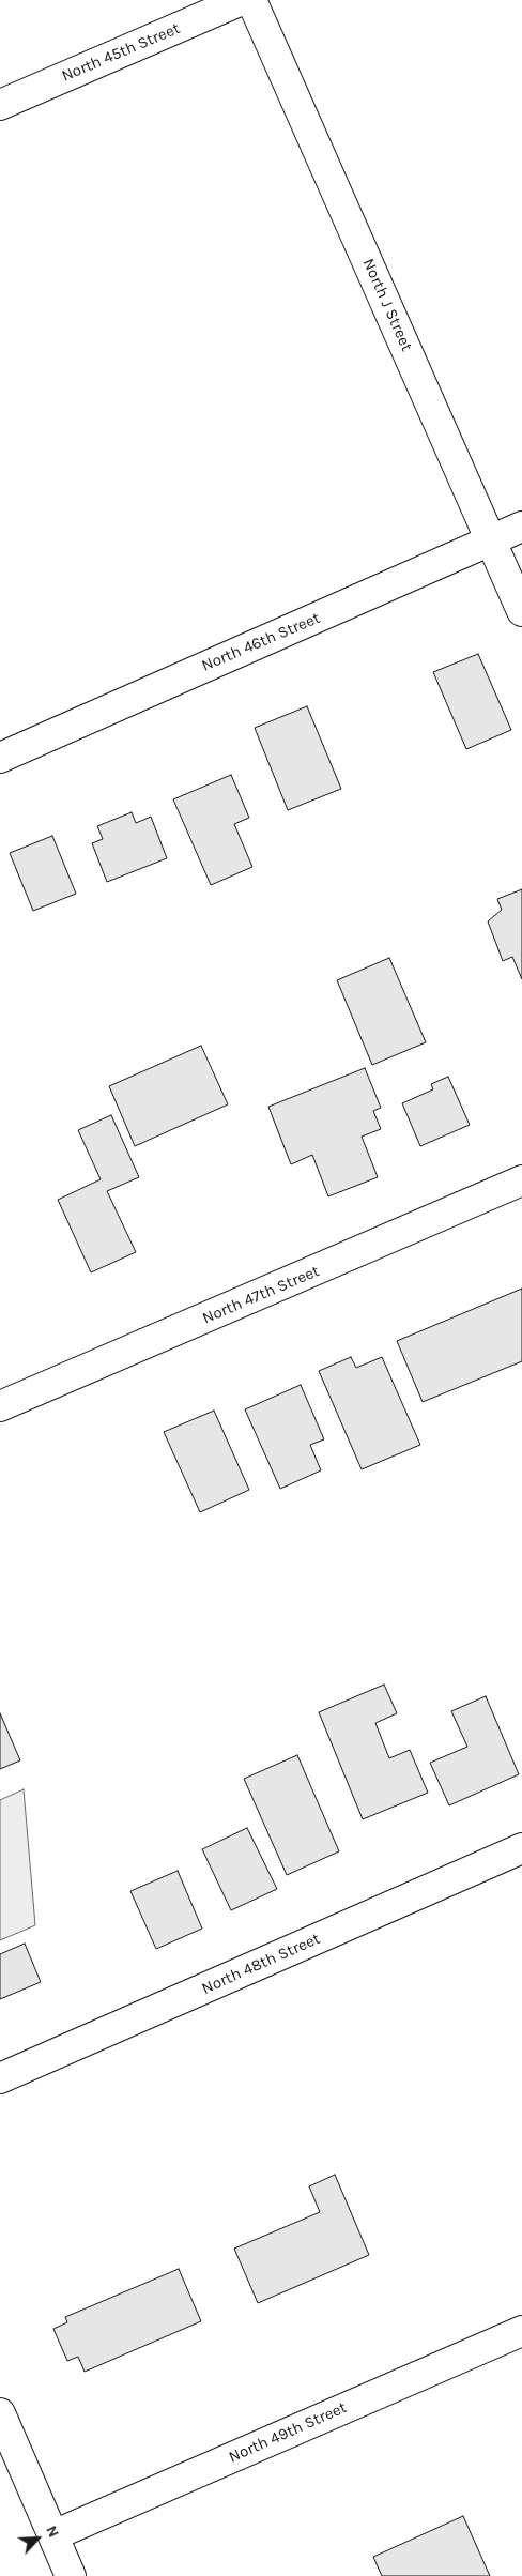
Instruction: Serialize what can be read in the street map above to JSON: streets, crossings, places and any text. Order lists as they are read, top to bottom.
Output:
{
  "streets": {
    "street": [
      "North 45th Street",
      "North J Street",
      "North 46th Street",
      "North 47th Street",
      "North 48th Street",
      "North 49th Street"
    ]
  },
  "crossings": [
    ["North J Street", "North 46th Street"]
  ],
  "north": "top right"
}
